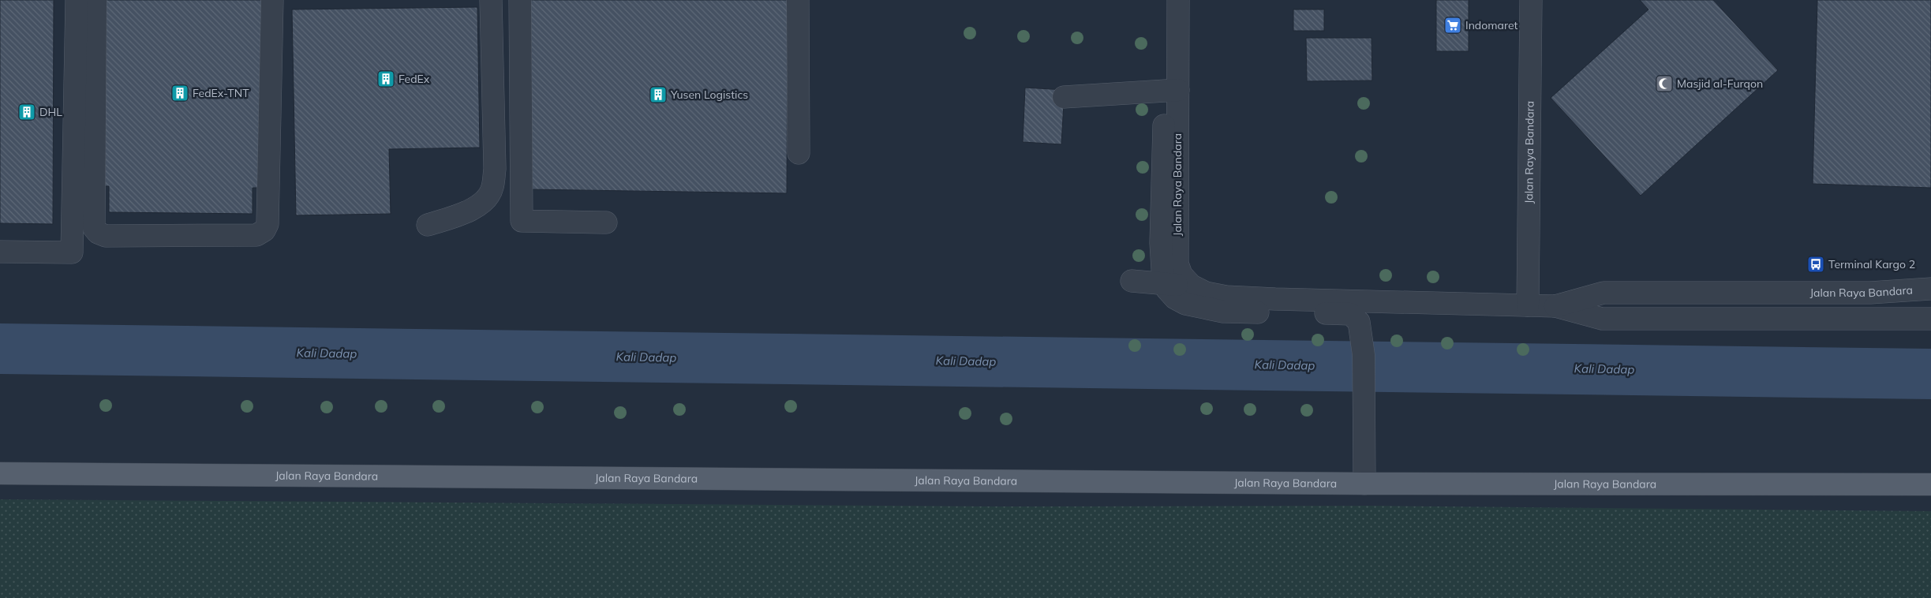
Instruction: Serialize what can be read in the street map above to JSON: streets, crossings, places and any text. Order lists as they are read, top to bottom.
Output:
{
  "streets": {
    "main road": ["Jalan Raya Bandara"]
  },
  "water": ["Kali Dadap"],
  "places": {
    "supermarket": ["Indomaret"],
    "building": [
      "FedEx",
      "FedEx-TNT",
      "Yusen Logistics",
      "DHL"
    ],
    "mosque": ["Masjid al-Furqon"],
    "bus stop": ["Terminal Kargo 2"]
  }
}
